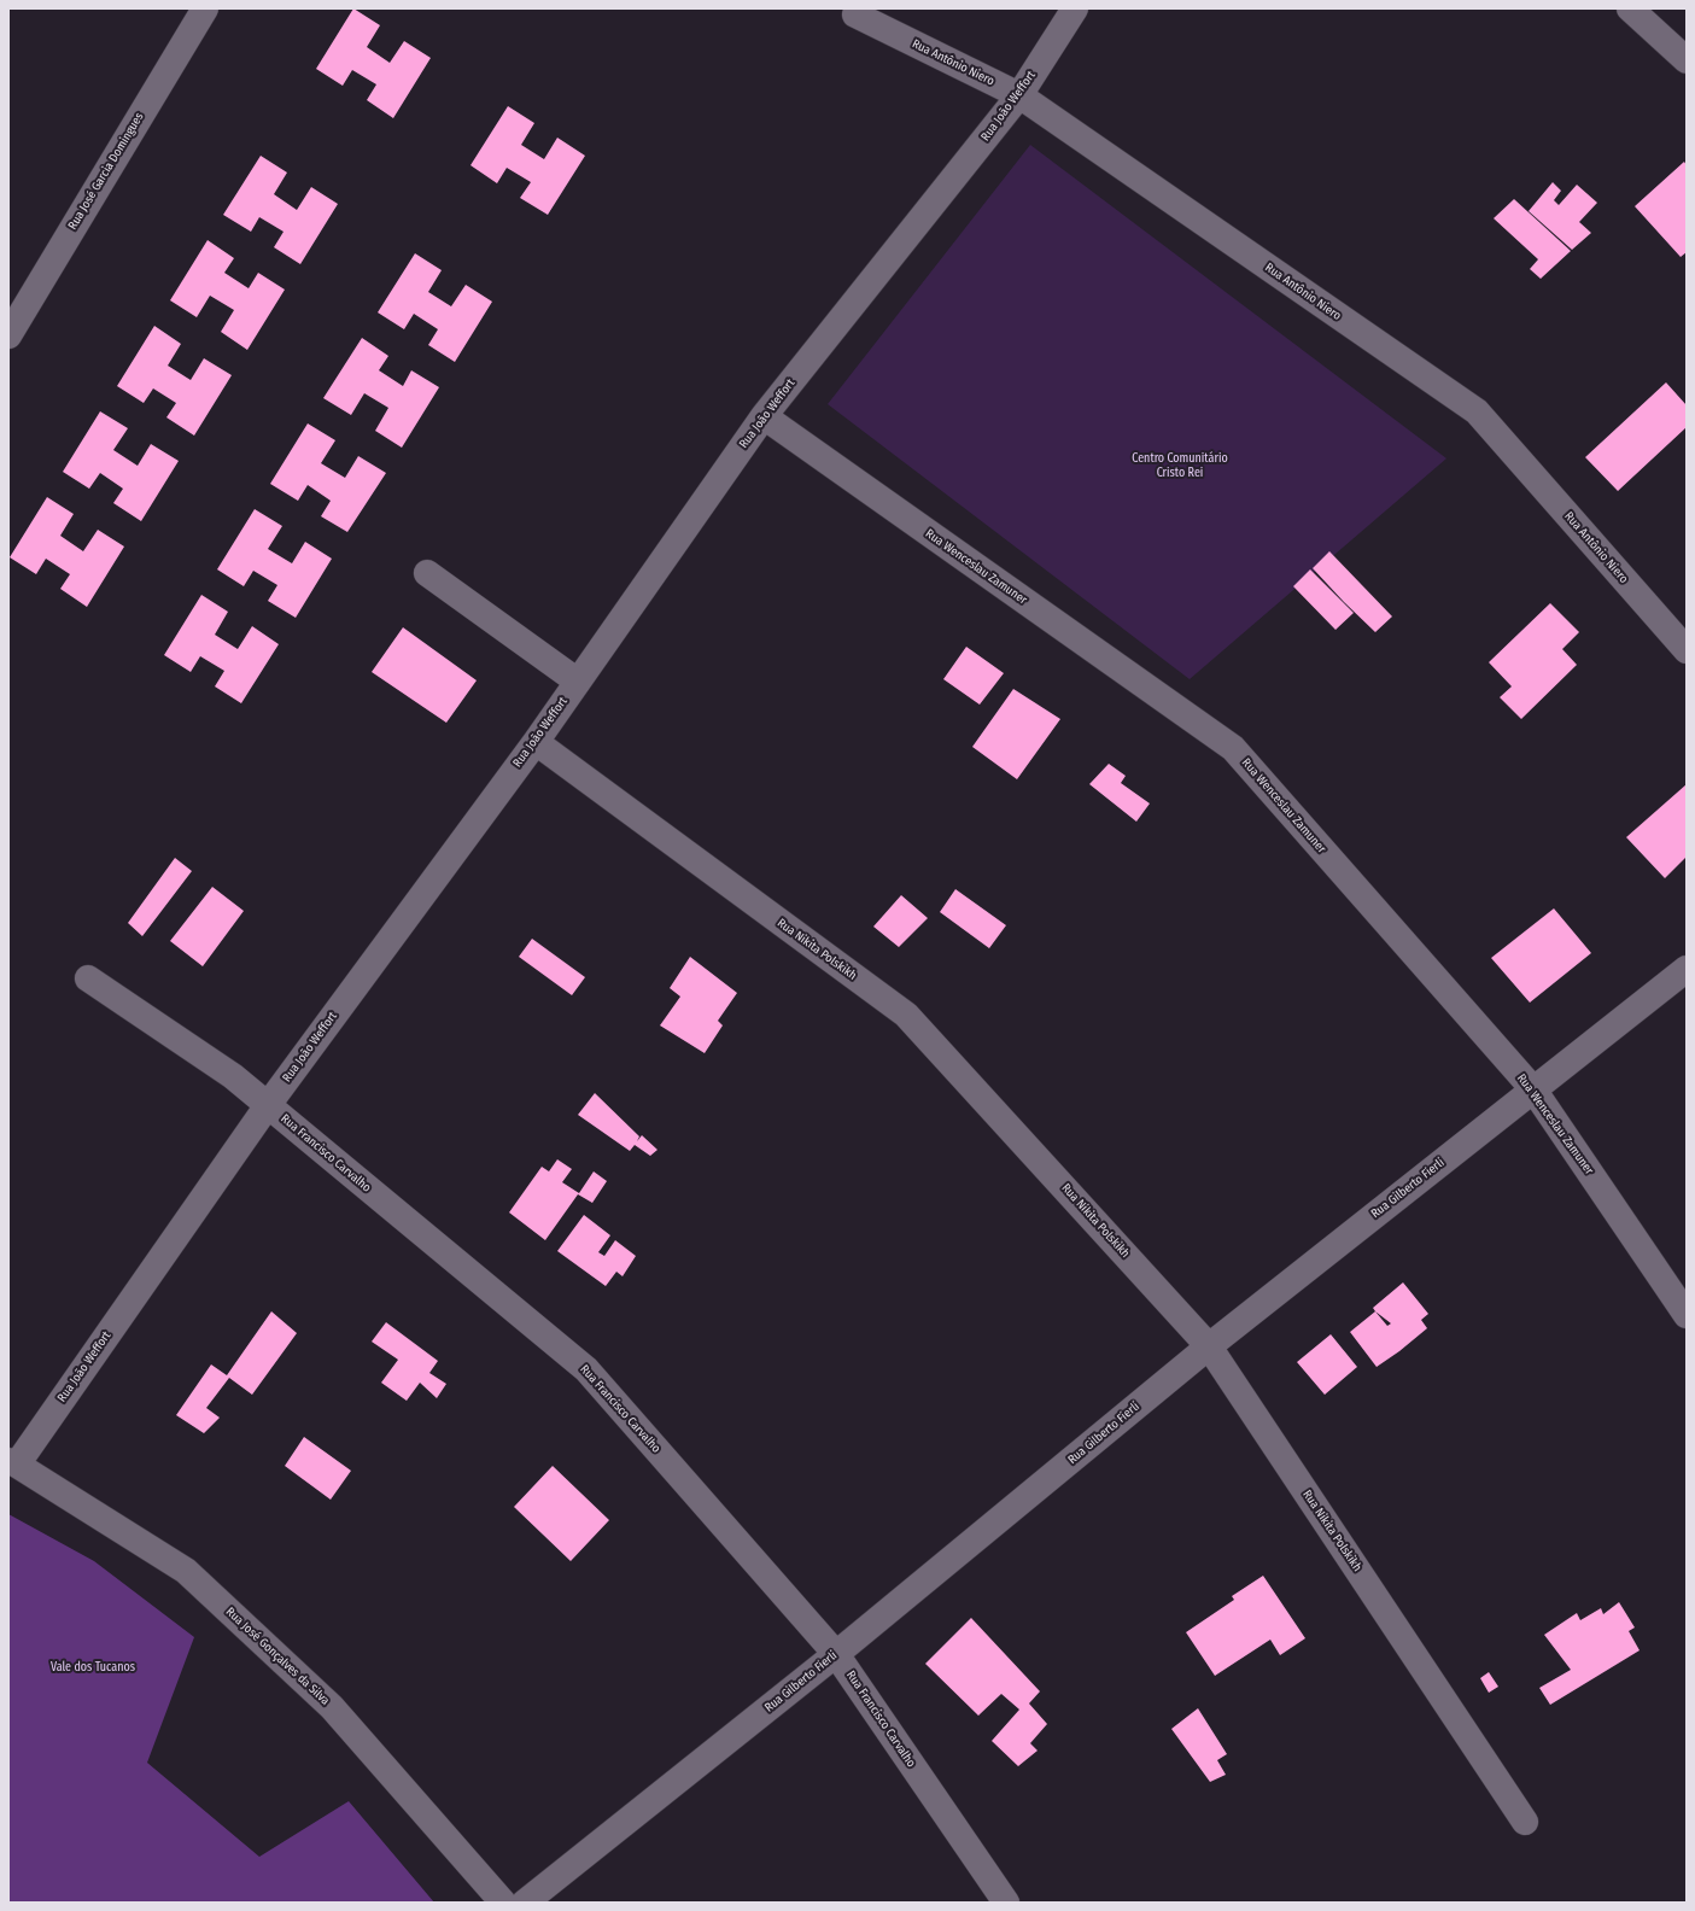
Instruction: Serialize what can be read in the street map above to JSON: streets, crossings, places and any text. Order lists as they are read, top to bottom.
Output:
{
  "streets": {
    "street": [
      "Rua Antônio Niero",
      "Rua João Weffort",
      "Rua José Garcia Domingues",
      "Rua Wenceslau Zamuner",
      "Rua Nikita Polskikh",
      "Rua Francisco Carvalho",
      "Rua Gilberto Fierli",
      "Rua José Gonçalves da Silva"
    ]
  },
  "crossings": [
    ["Rua Antônio Niero", "Rua João Weffort"],
    ["Rua João Weffort", "Rua Wenceslau Zamuner"],
    ["Rua João Weffort", "Rua Nikita Polskikh"],
    ["Rua João Weffort", "Rua Francisco Carvalho"],
    ["Rua João Weffort", "Rua José Gonçalves da Silva"],
    ["Rua Wenceslau Zamuner", "Rua Gilberto Fierli"],
    ["Rua Nikita Polskikh", "Rua Gilberto Fierli"],
    ["Rua Francisco Carvalho", "Rua Gilberto Fierli"]
  ],
  "parks": ["Centro Comunitário Cristo Rei", "Vale dos Tucanos"]
}
